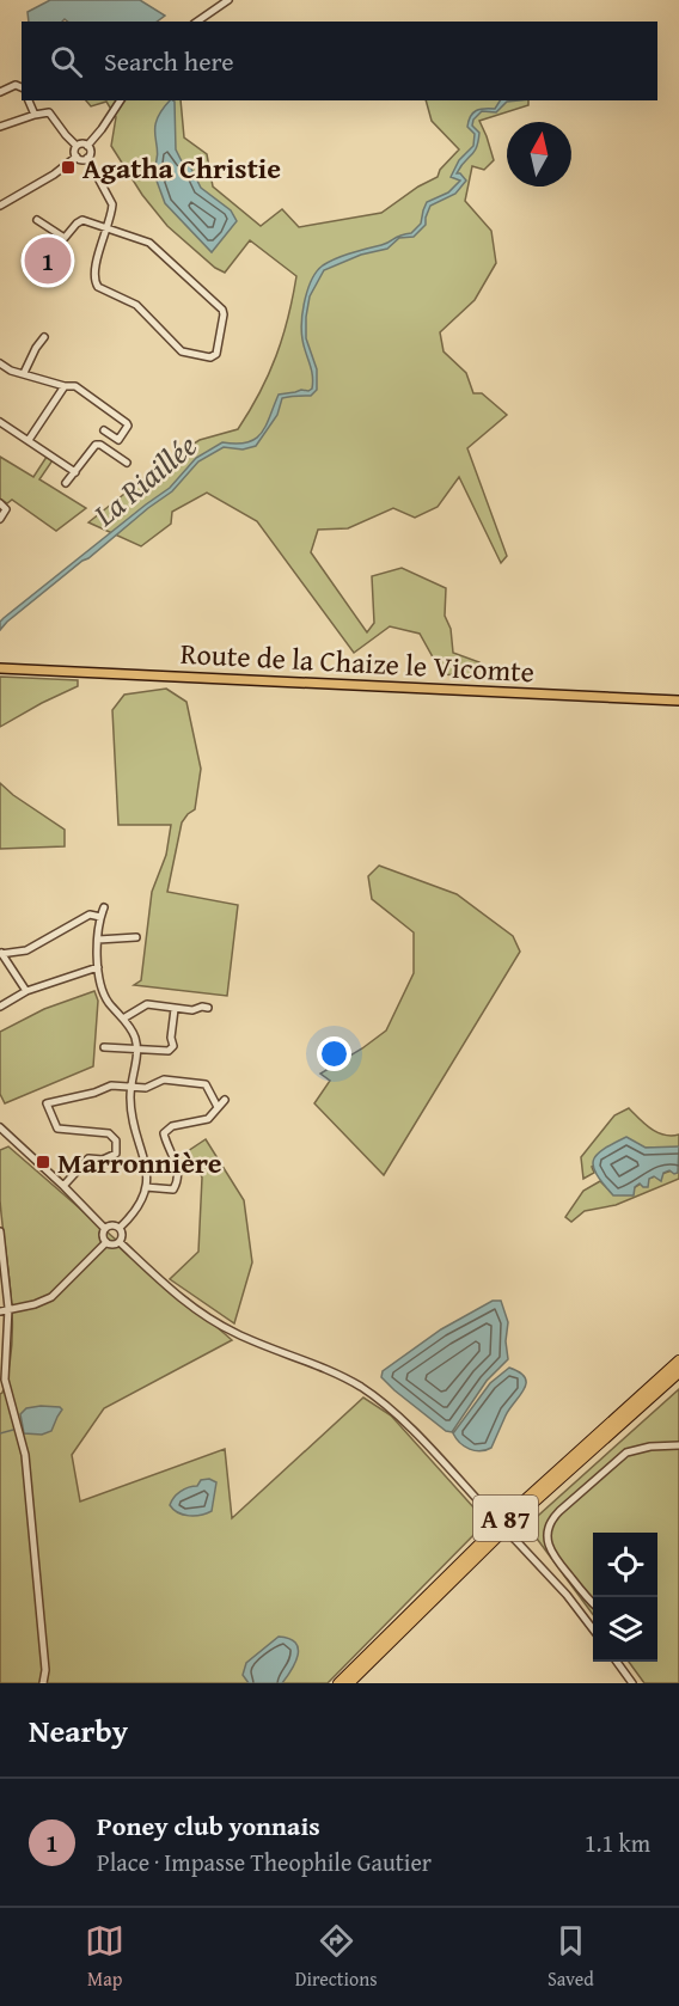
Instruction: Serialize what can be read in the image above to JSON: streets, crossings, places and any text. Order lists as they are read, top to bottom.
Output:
{
  "streets": {
    "highway": ["A 87"],
    "main road": ["Route de la Chaize le Vicomte"]
  },
  "water": ["La Riaillée"],
  "places": {
    "transit": ["Agatha Christie", "Marronnière"]
  },
  "north": "top",
  "page": {
    "search": "Search here",
    "pins": "1",
    "heading": "Nearby",
    "list": [
      {
        "mark": "1",
        "name": "Poney club yonnais",
        "note": "Place · Impasse Theophile Gautier",
        "value": "1.1 km"
      }
    ],
    "nav": ["Map", "Directions", "Saved"]
  }
}
